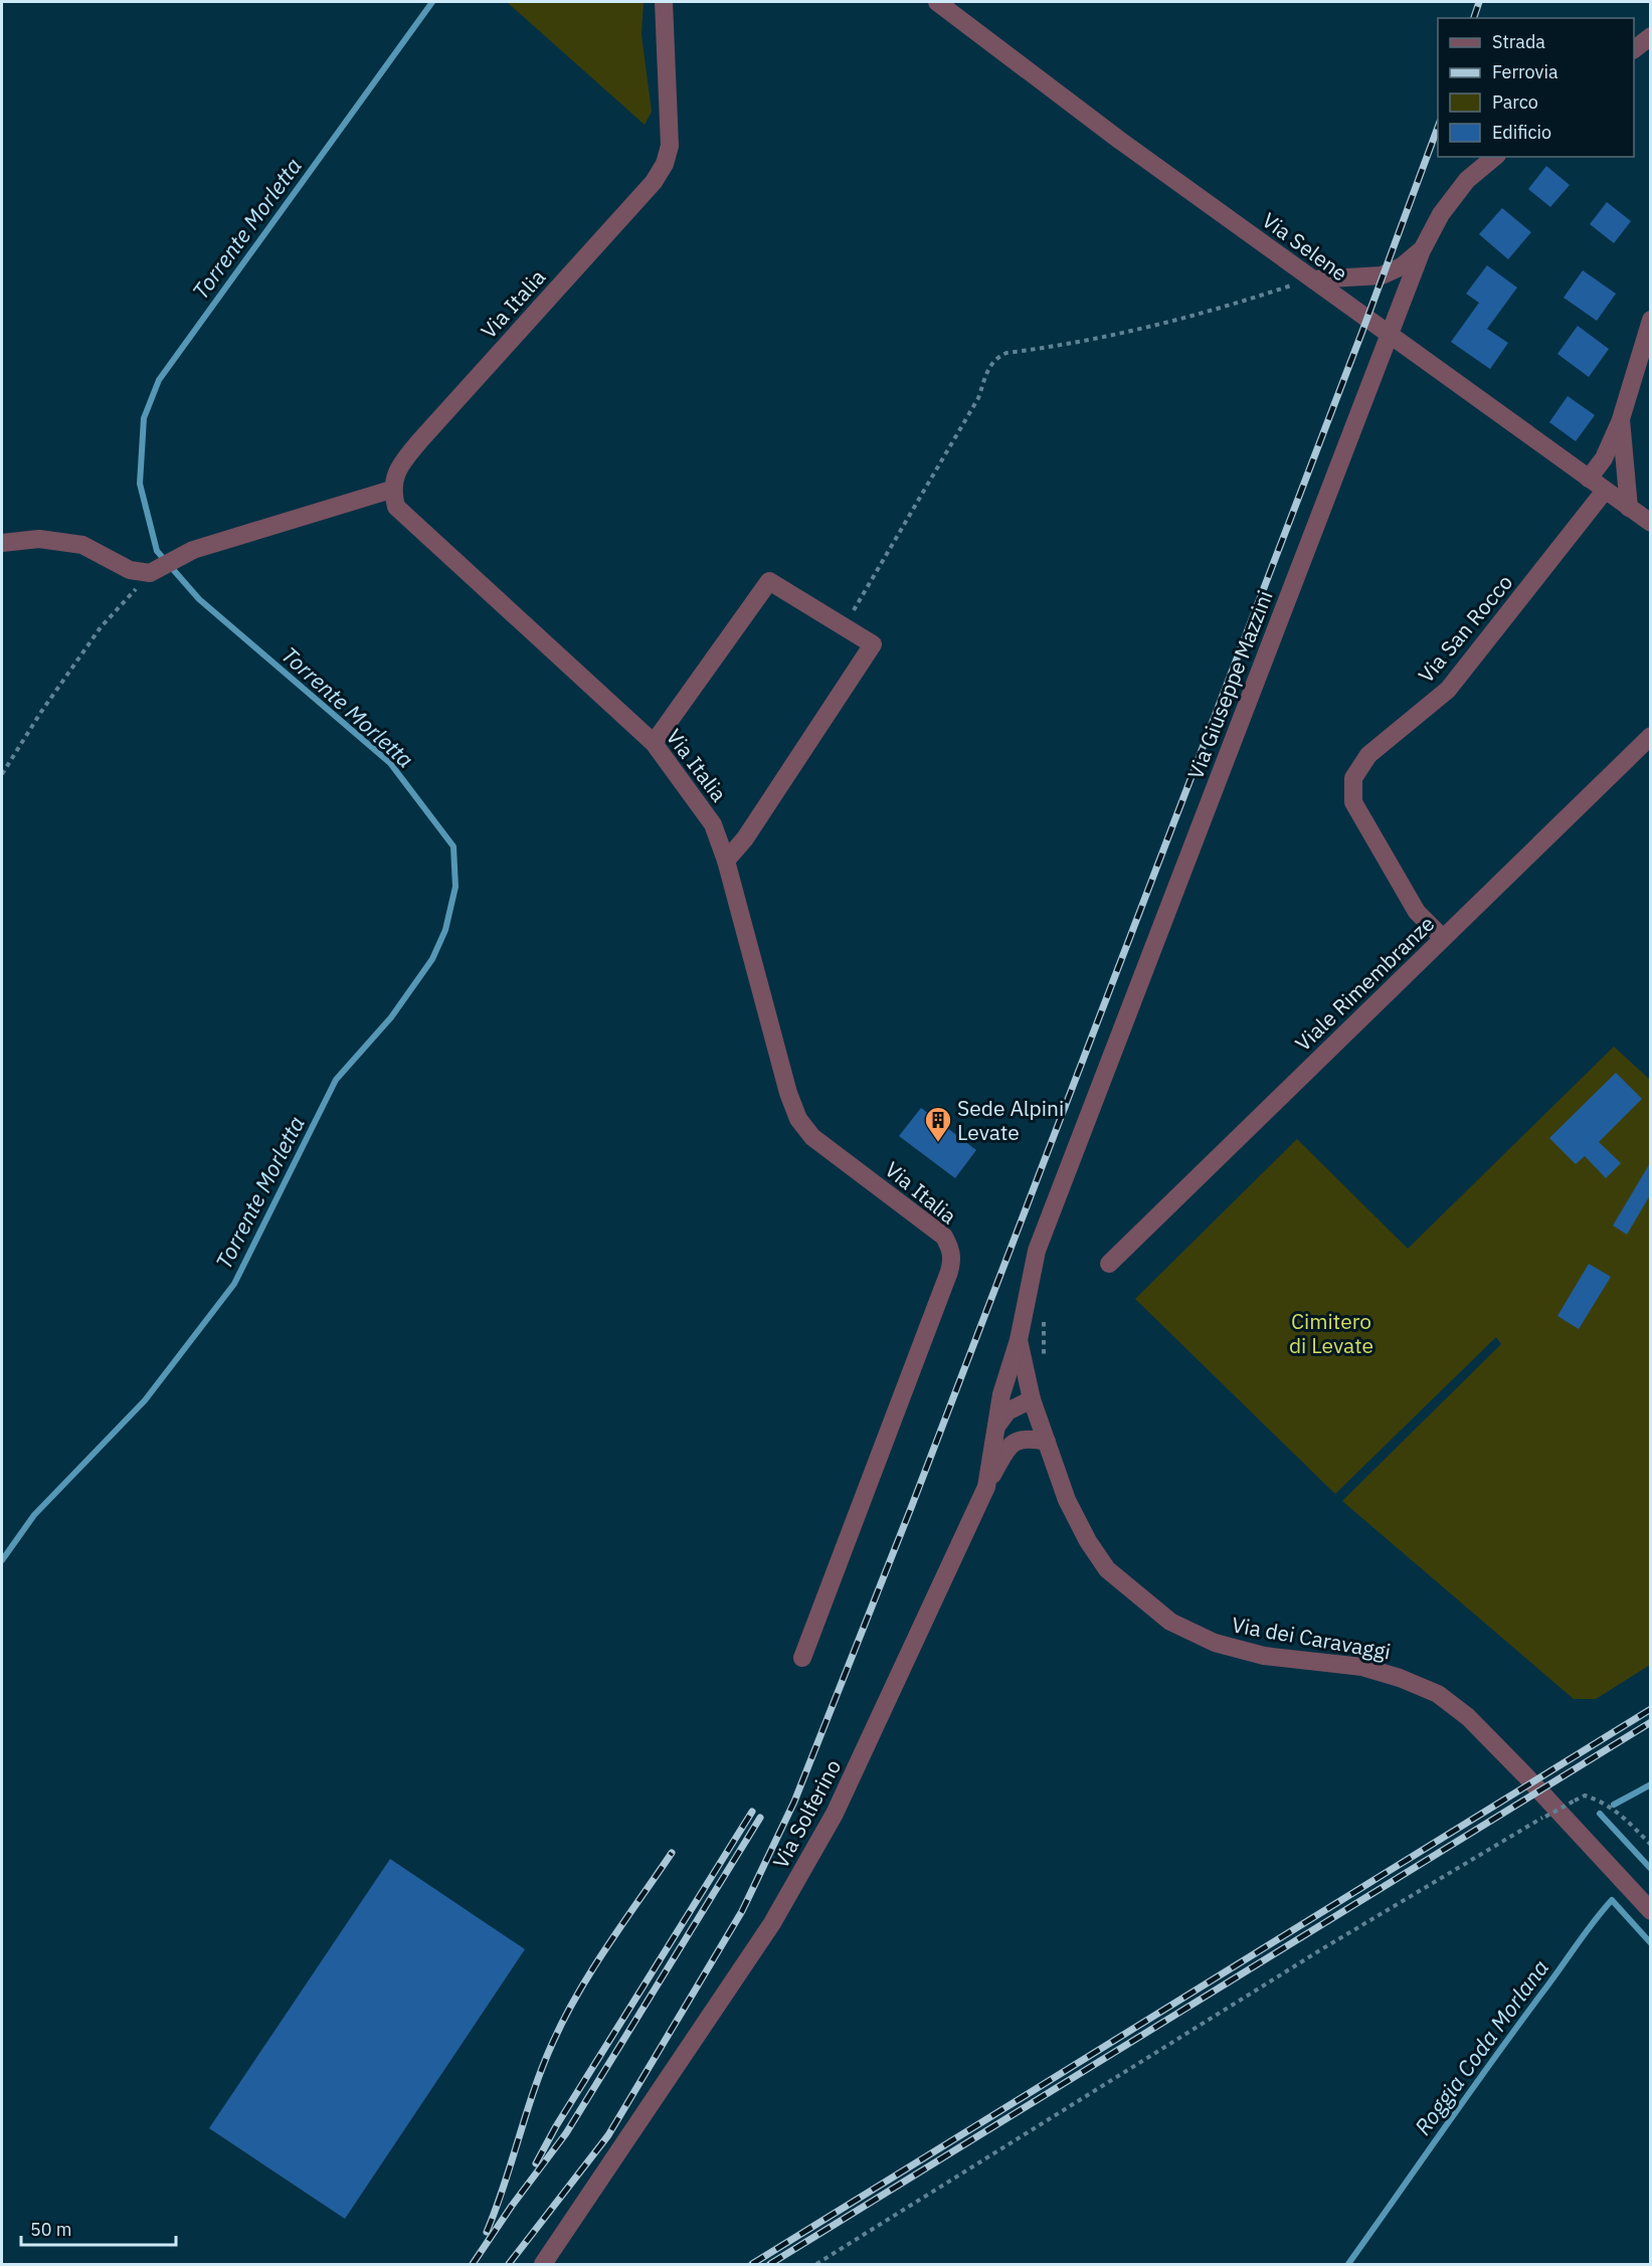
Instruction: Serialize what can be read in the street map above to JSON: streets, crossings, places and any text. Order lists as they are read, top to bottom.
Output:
{
  "streets": {
    "street": [
      "Via Selene",
      "Via Italia",
      "Via San Rocco",
      "Via Giuseppe Mazzini",
      "Viale Rimembranze",
      "Via dei Caravaggi",
      "Via Solferino"
    ]
  },
  "crossings": [
    ["Via Selene", "Via San Rocco"],
    ["Via Selene", "Via Giuseppe Mazzini"],
    ["Via San Rocco", "Viale Rimembranze"],
    ["Via Giuseppe Mazzini", "Via dei Caravaggi"],
    ["Via Giuseppe Mazzini", "Via Solferino"],
    ["Via dei Caravaggi", "Via Solferino"]
  ],
  "water": ["Torrente Morletta", "Roggia Coda Morlana"],
  "parks": ["Cimitero di Levate"],
  "places": {
    "building": ["Sede Alpini Levate"]
  },
  "legend": [
    "Strada",
    "Ferrovia",
    "Parco",
    "Edificio"
  ],
  "scale_bar": "50 m"
}
